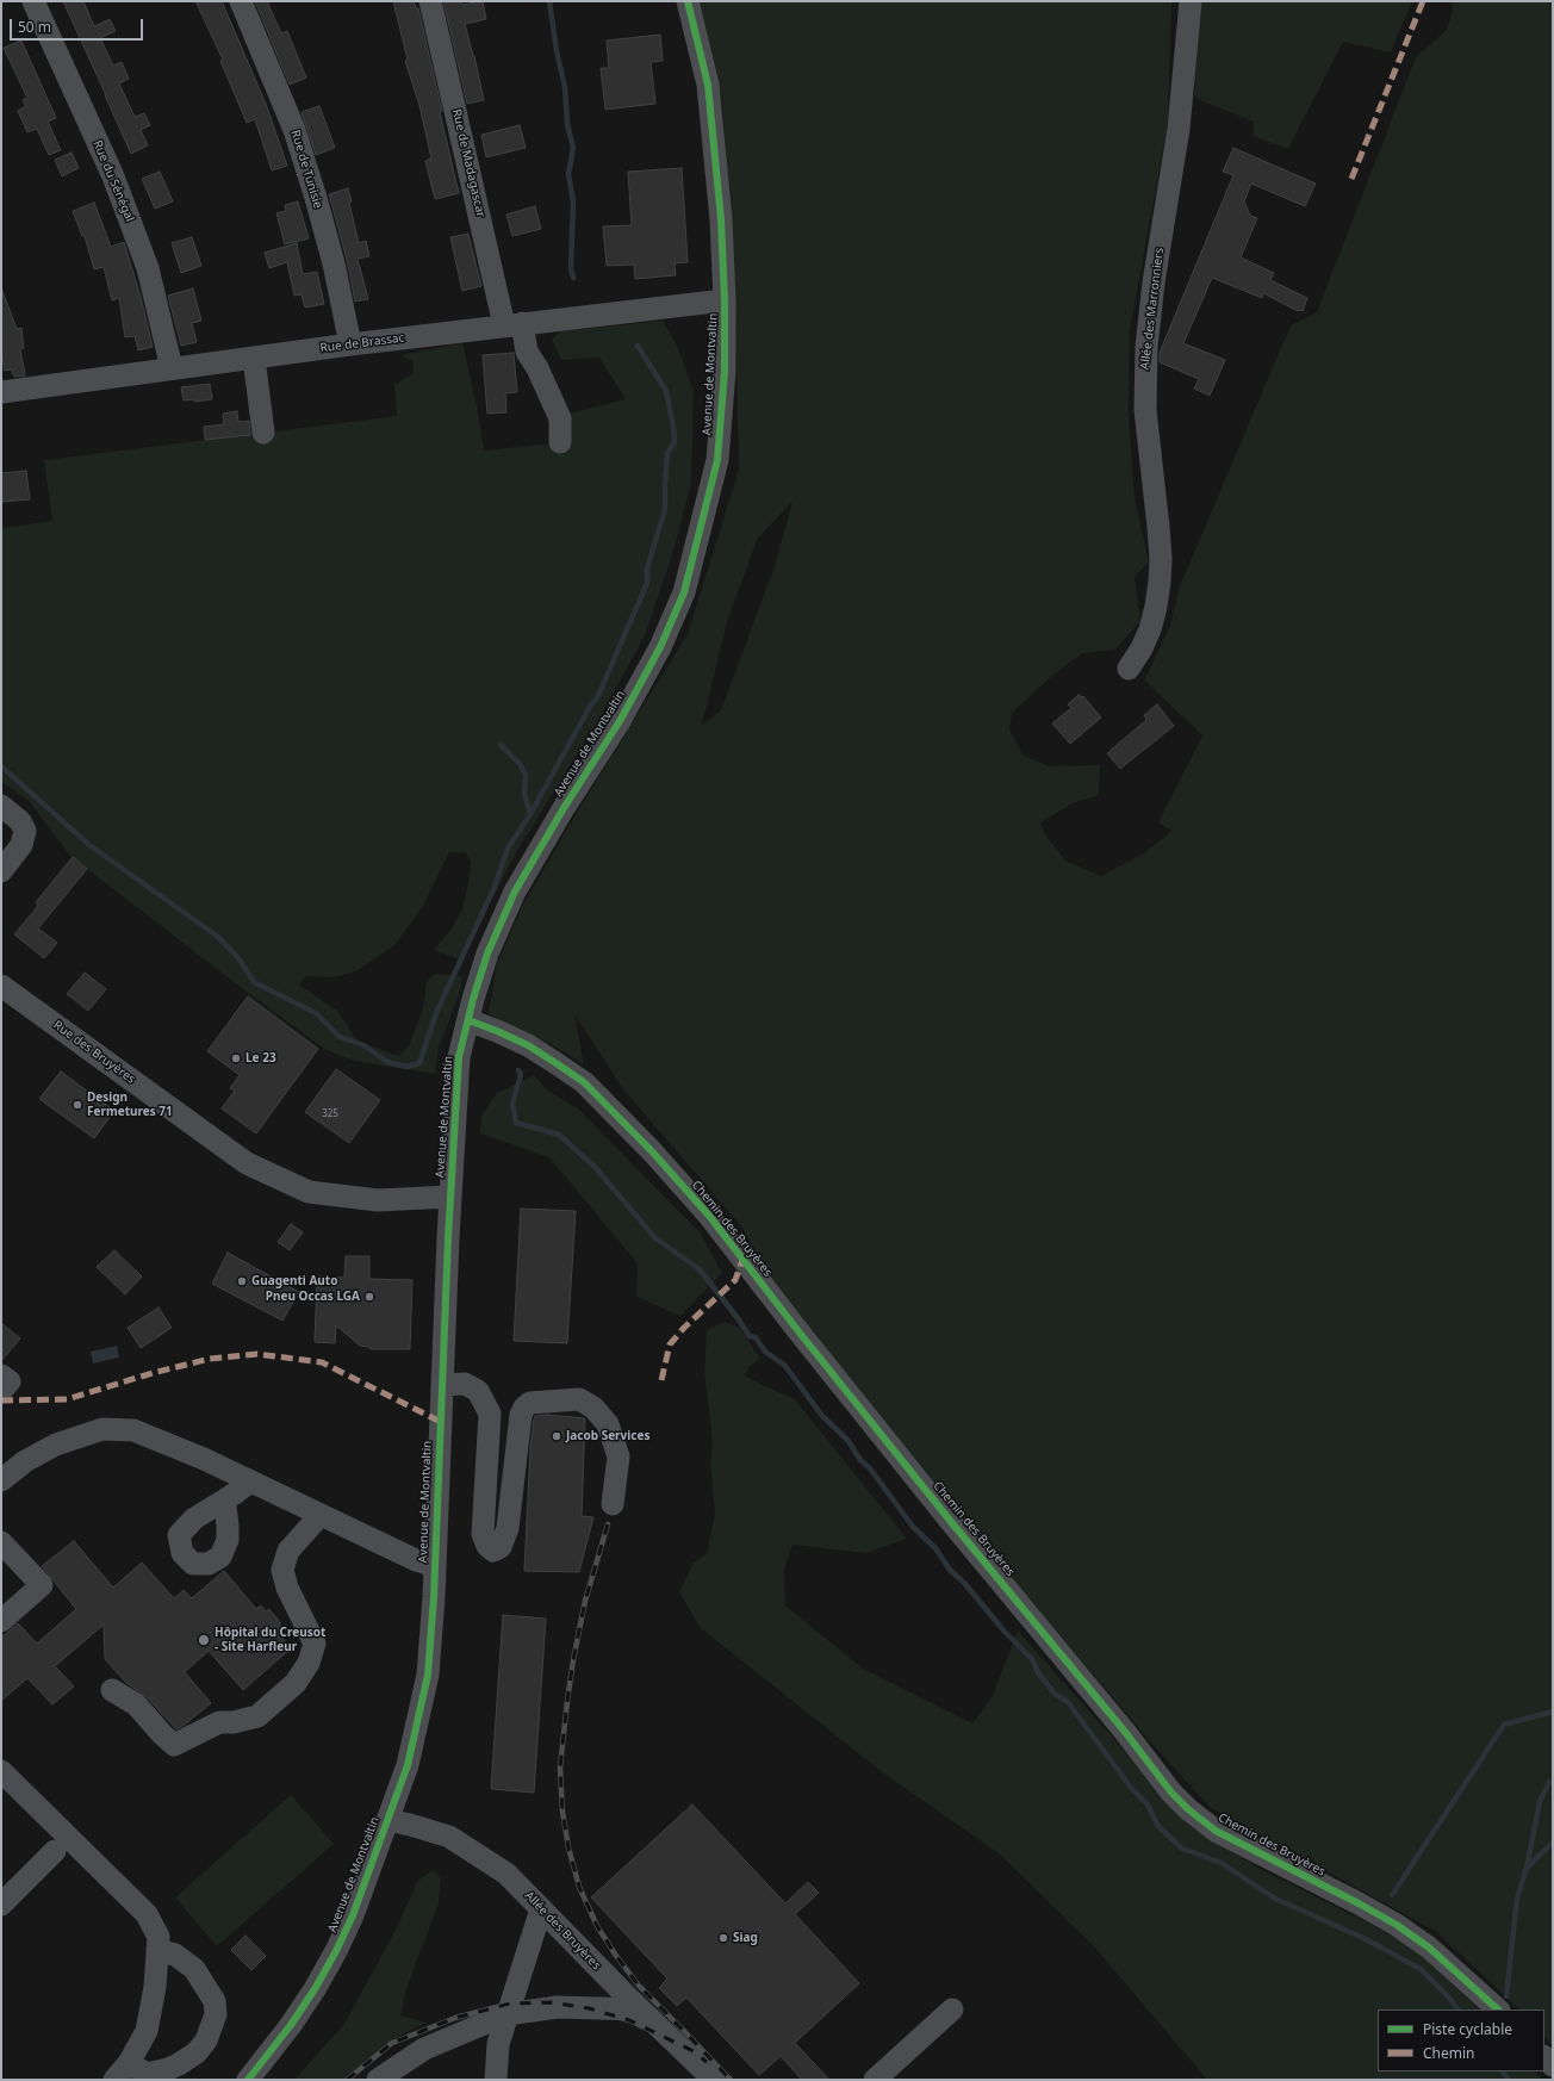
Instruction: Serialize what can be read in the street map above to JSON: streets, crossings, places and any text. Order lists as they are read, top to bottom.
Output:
{
  "streets": {
    "street": [
      "Rue de Madagascar",
      "Rue de Tunisie",
      "Rue du Sénégal",
      "Allée des Marronniers",
      "Rue de Brassac",
      "Avenue de Montvaltin",
      "Rue des Bruyères",
      "Chemin des Bruyères",
      "Allée des Bruyères"
    ]
  },
  "crossings": [
    ["Rue de Madagascar", "Rue de Brassac"],
    ["Rue de Tunisie", "Rue de Brassac"],
    ["Rue du Sénégal", "Rue de Brassac"],
    ["Rue de Brassac", "Avenue de Montvaltin"],
    ["Avenue de Montvaltin", "Rue des Bruyères"],
    ["Avenue de Montvaltin", "Chemin des Bruyères"],
    ["Avenue de Montvaltin", "Allée des Bruyères"]
  ],
  "places": [
    "Le 23",
    "Design Fermetures 71",
    "Guagenti Auto",
    "Pneu Occas LGA",
    "Jacob Services",
    "Hôpital du Creusot - Site Harfleur",
    "Siag"
  ],
  "house_numbers": ["325"],
  "legend": ["Piste cyclable", "Chemin"],
  "scale_bar": "50 m"
}
